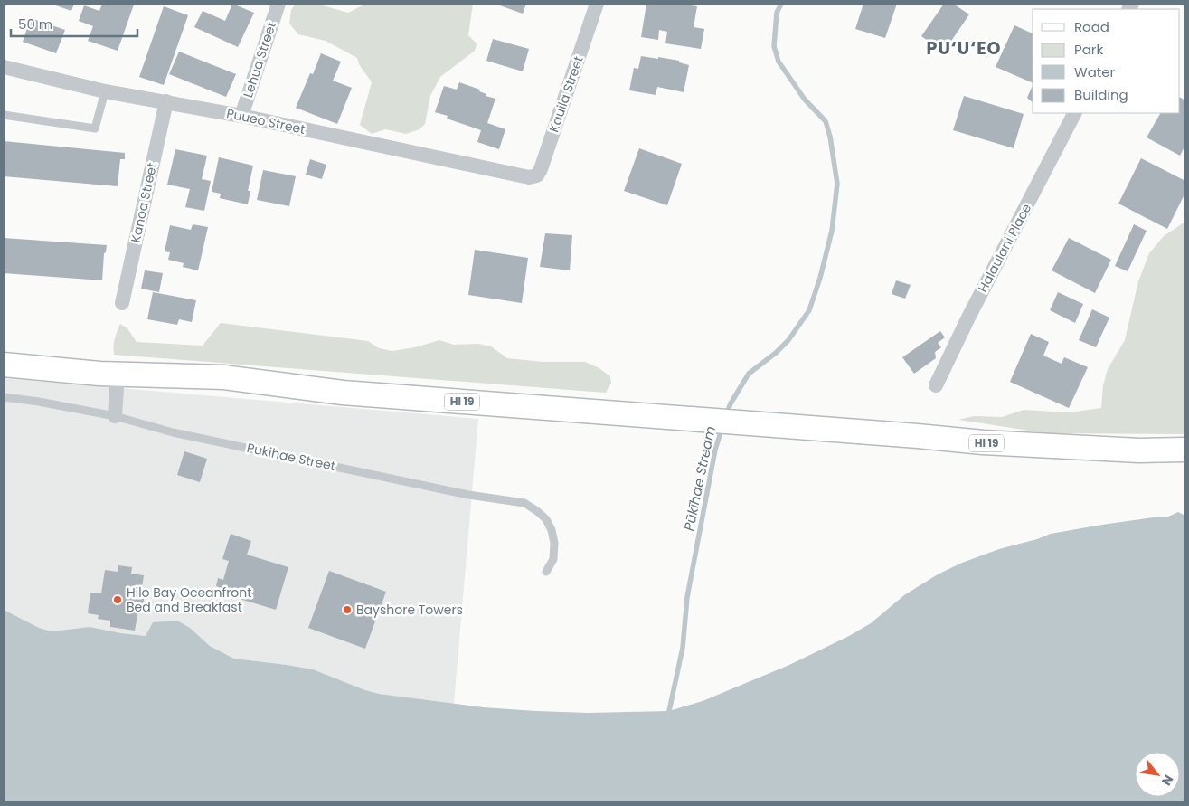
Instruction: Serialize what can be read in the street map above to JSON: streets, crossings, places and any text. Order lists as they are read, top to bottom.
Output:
{
  "streets": {
    "main road": ["HI 19"],
    "street": [
      "Lehua Street",
      "Kauila Street",
      "Puueo Street",
      "Kanoa Street",
      "Halaulani Place"
    ],
    "lane": ["Pukihae Street"]
  },
  "crossings": [
    ["Lehua Street", "Puueo Street"],
    ["Kauila Street", "Puueo Street"],
    ["Puueo Street", "Kanoa Street"]
  ],
  "districts": ["PU‘U‘EO"],
  "water": ["Pūkīhae Stream"],
  "places": ["Hilo Bay Oceanfront Bed and Breakfast", "Bayshore Towers"],
  "legend": [
    "Road",
    "Park",
    "Water",
    "Building"
  ],
  "scale_bar": "50 m",
  "north": "bottom right"
}
